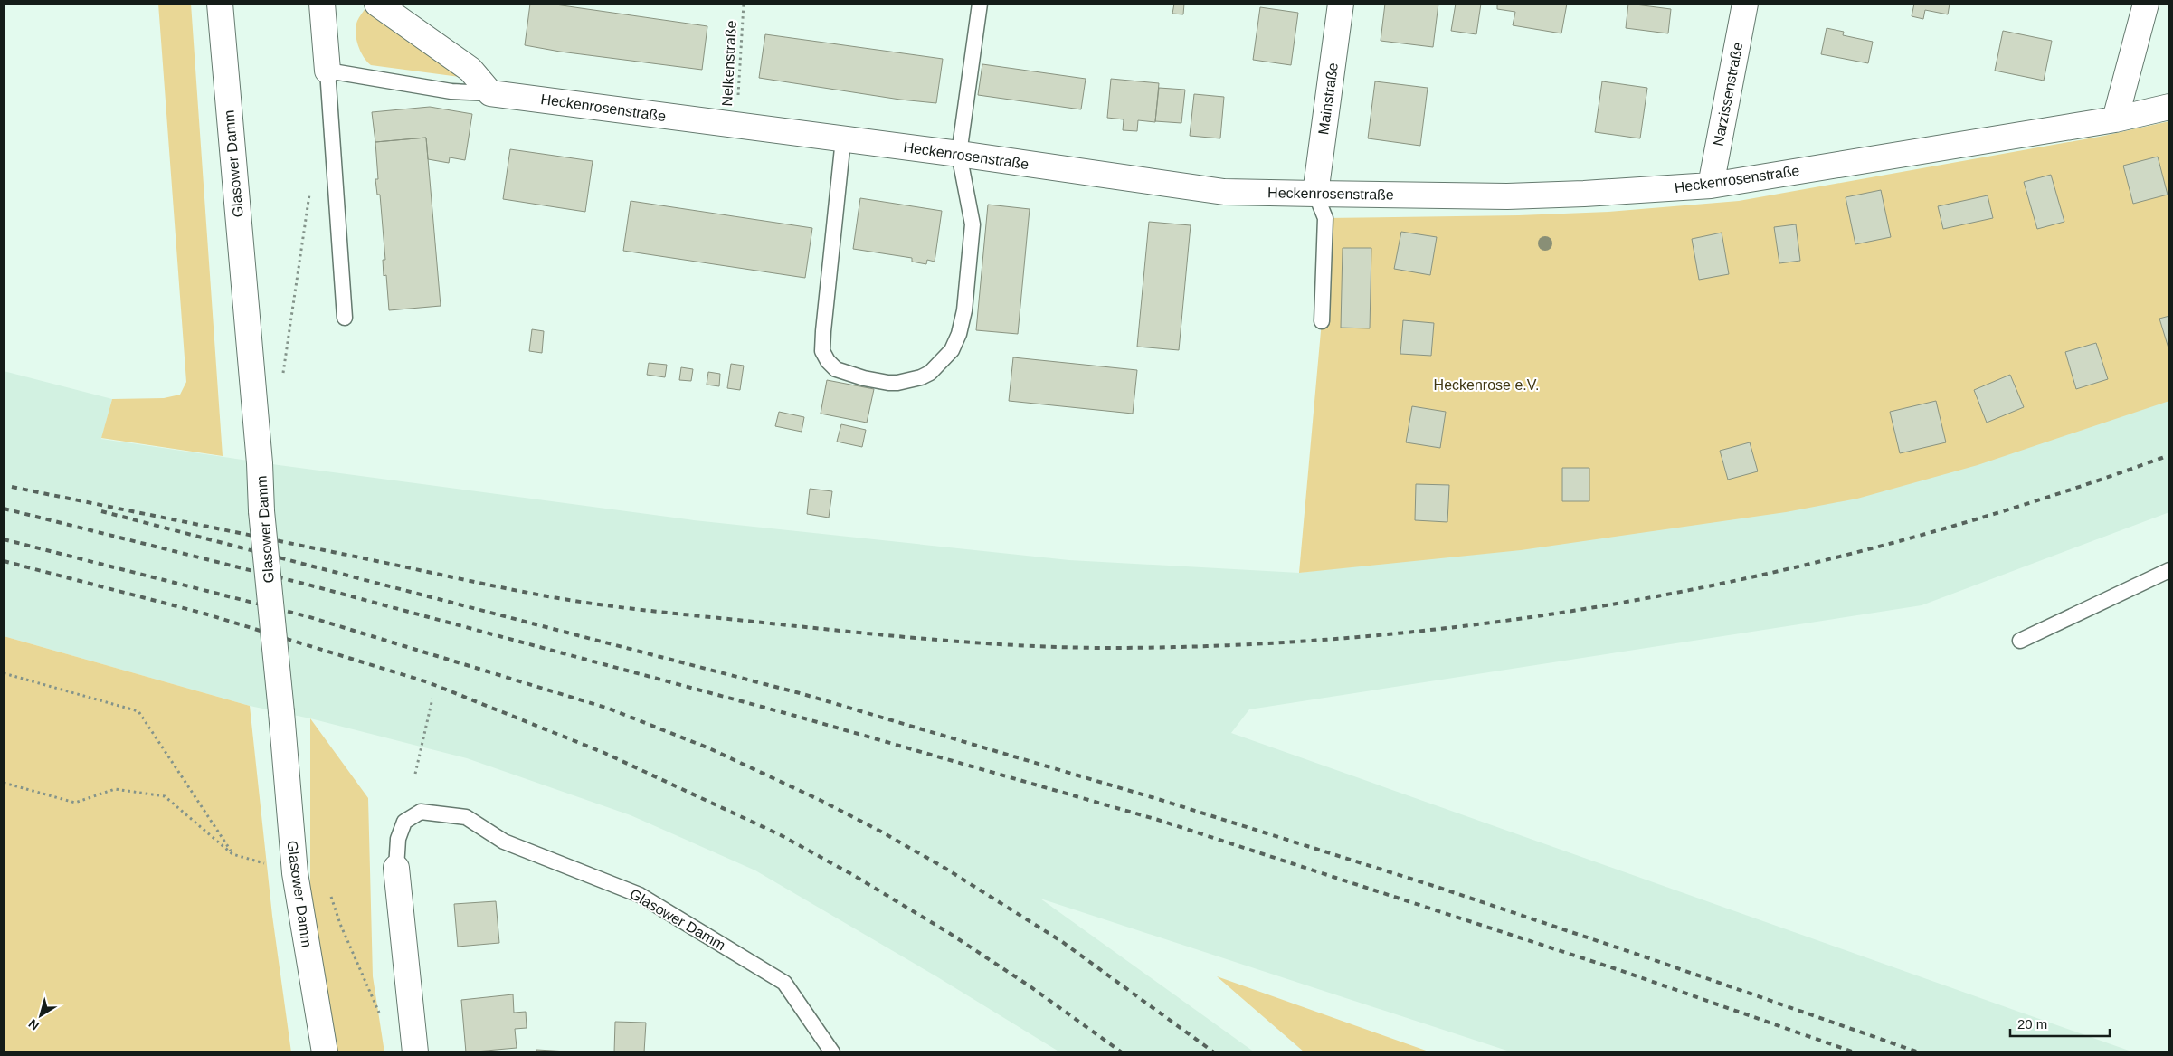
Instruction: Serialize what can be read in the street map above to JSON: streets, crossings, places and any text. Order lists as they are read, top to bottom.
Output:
{
  "streets": {
    "street": [
      "Narzissenstraße",
      "Mainstraße",
      "Heckenrosenstraße",
      "Glasower Damm"
    ],
    "path": ["Nelkenstraße"]
  },
  "crossings": [
    ["Nelkenstraße", "Heckenrosenstraße"],
    ["Narzissenstraße", "Heckenrosenstraße"],
    ["Mainstraße", "Heckenrosenstraße"]
  ],
  "parks": ["Heckenrose e.V."],
  "scale_bar": "20 m",
  "north": "bottom left"
}
